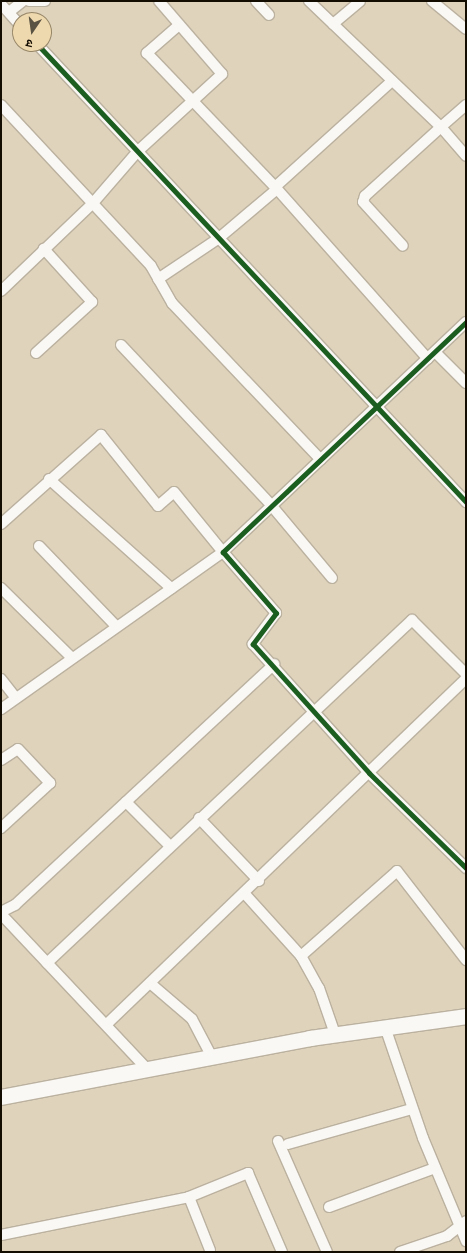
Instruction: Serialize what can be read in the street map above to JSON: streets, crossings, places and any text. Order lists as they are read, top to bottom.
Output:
{
  "north": "bottom"
}
